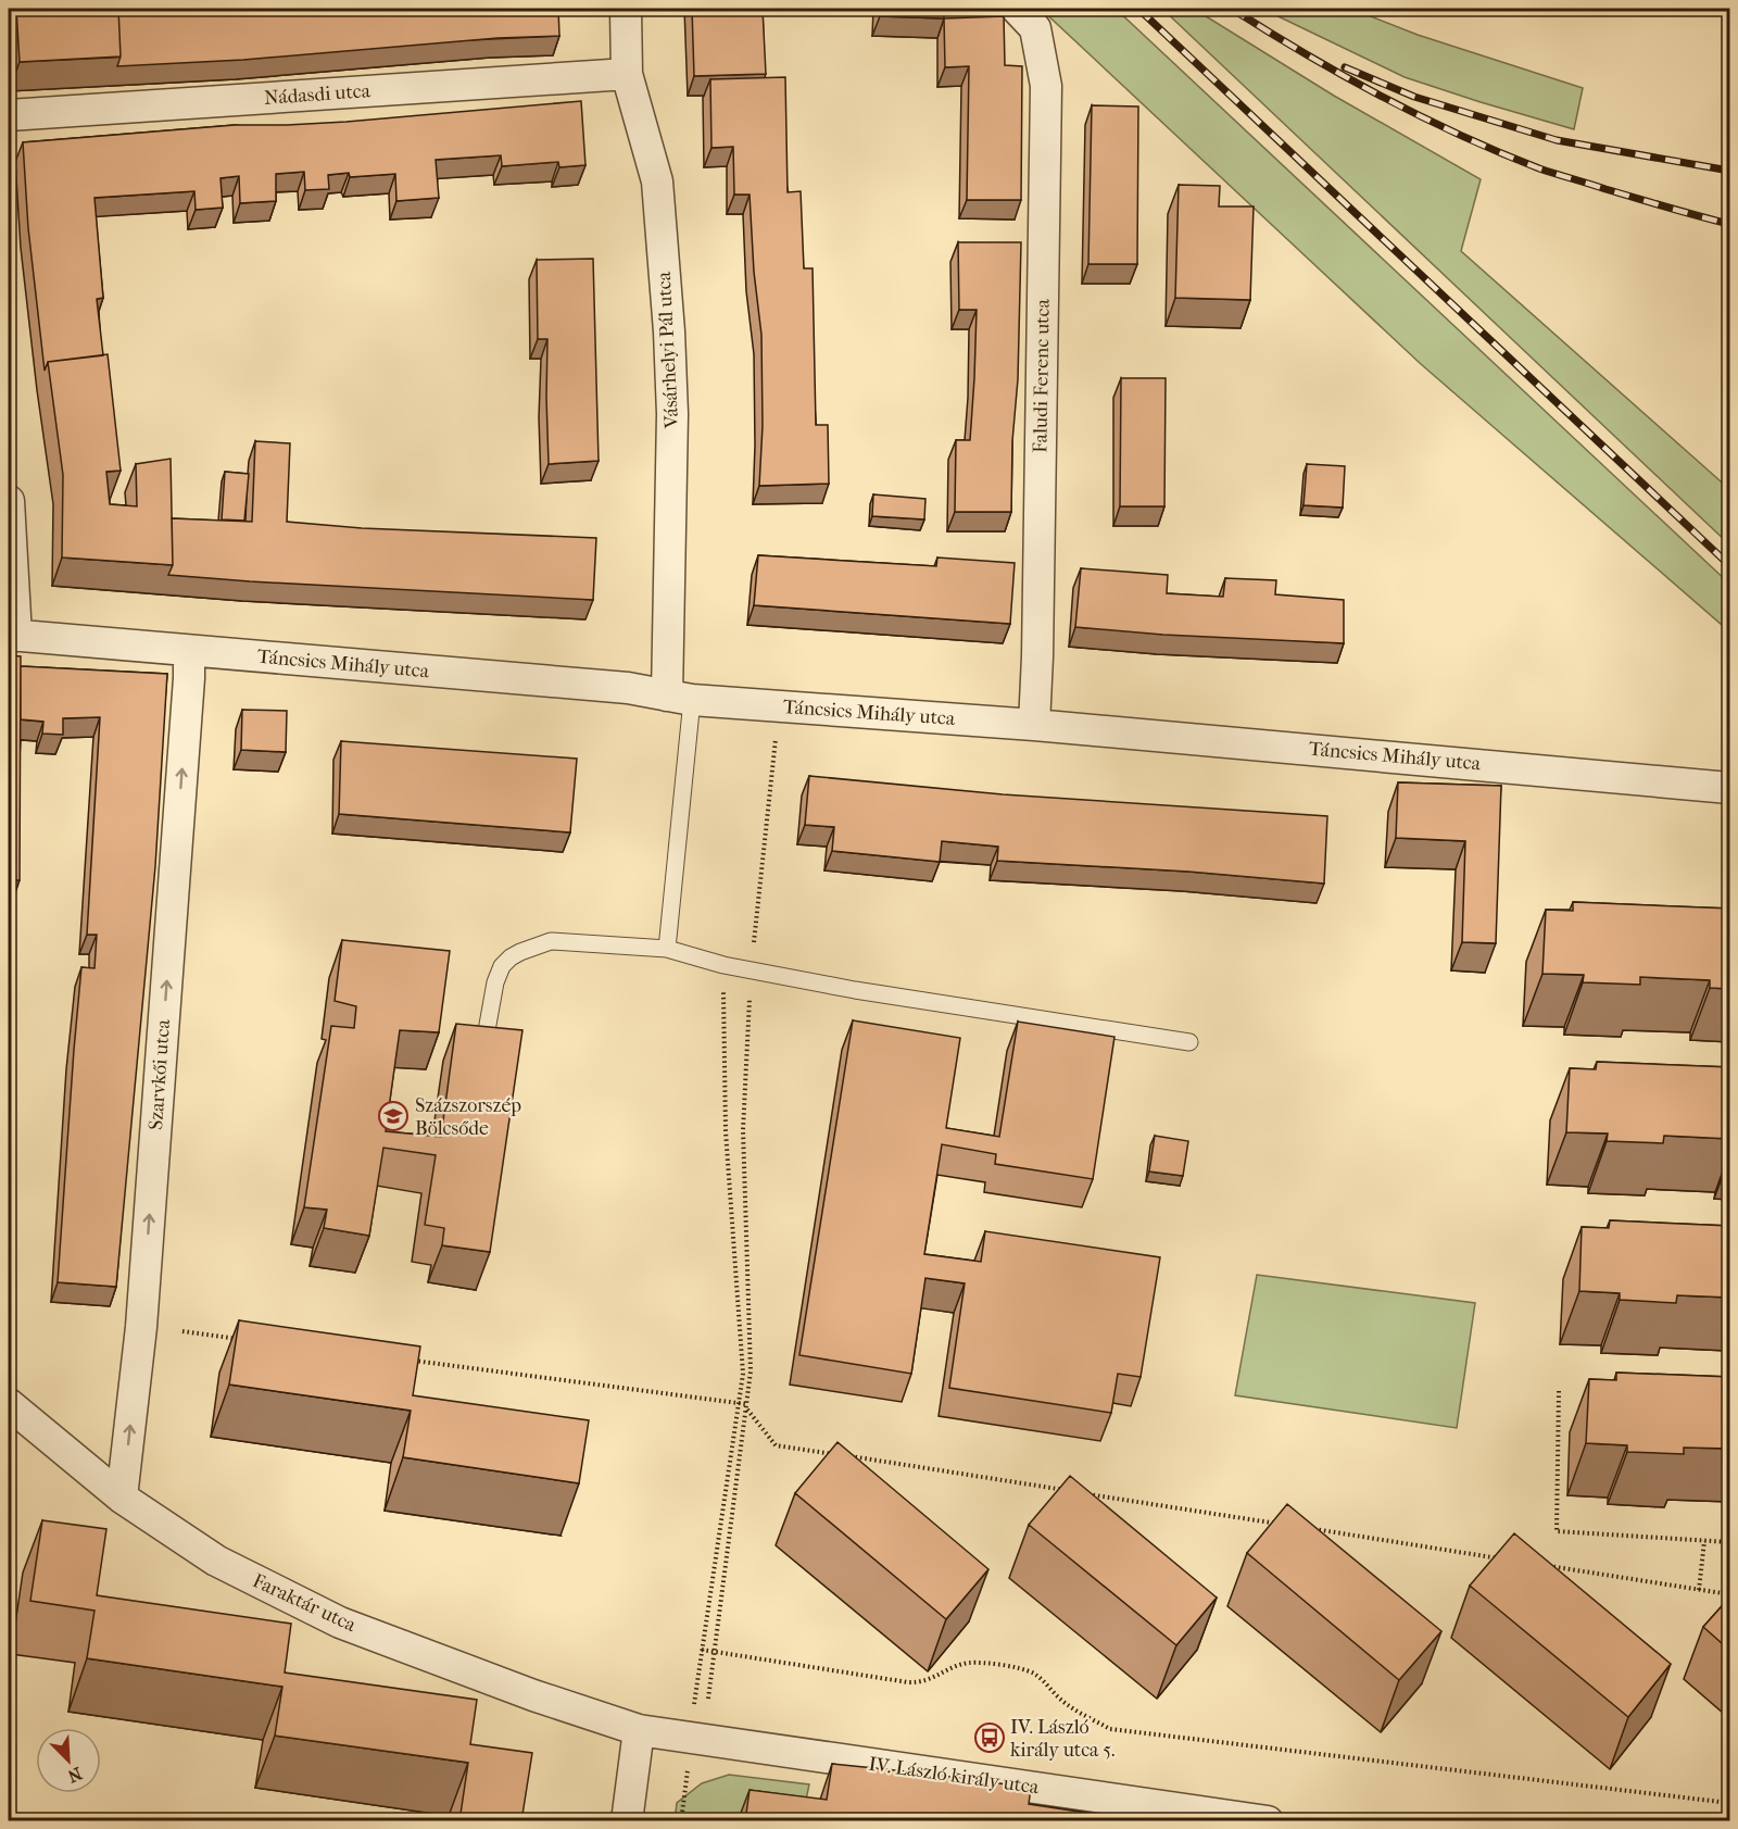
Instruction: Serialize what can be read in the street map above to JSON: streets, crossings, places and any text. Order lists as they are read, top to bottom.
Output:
{
  "streets": {
    "street": [
      "Nádasdi utca",
      "Vásárhelyi Pál utca",
      "Faludi Ferenc utca",
      "Táncsics Mihály utca",
      "Szarvkői utca",
      "Faraktár utca",
      "IV. László király utca"
    ]
  },
  "crossings": [
    ["Nádasdi utca", "Vásárhelyi Pál utca"],
    ["Vásárhelyi Pál utca", "Táncsics Mihály utca"],
    ["Faludi Ferenc utca", "Táncsics Mihály utca"],
    ["Táncsics Mihály utca", "Szarvkői utca"],
    ["Szarvkői utca", "Faraktár utca"],
    ["Faraktár utca", "IV. László király utca"]
  ],
  "one_way": ["Szarvkői utca"],
  "places": {
    "school or university": ["Százszorszép Bölcsőde"],
    "bus stop": ["IV. László király utca 5."]
  },
  "north": "bottom right"
}
